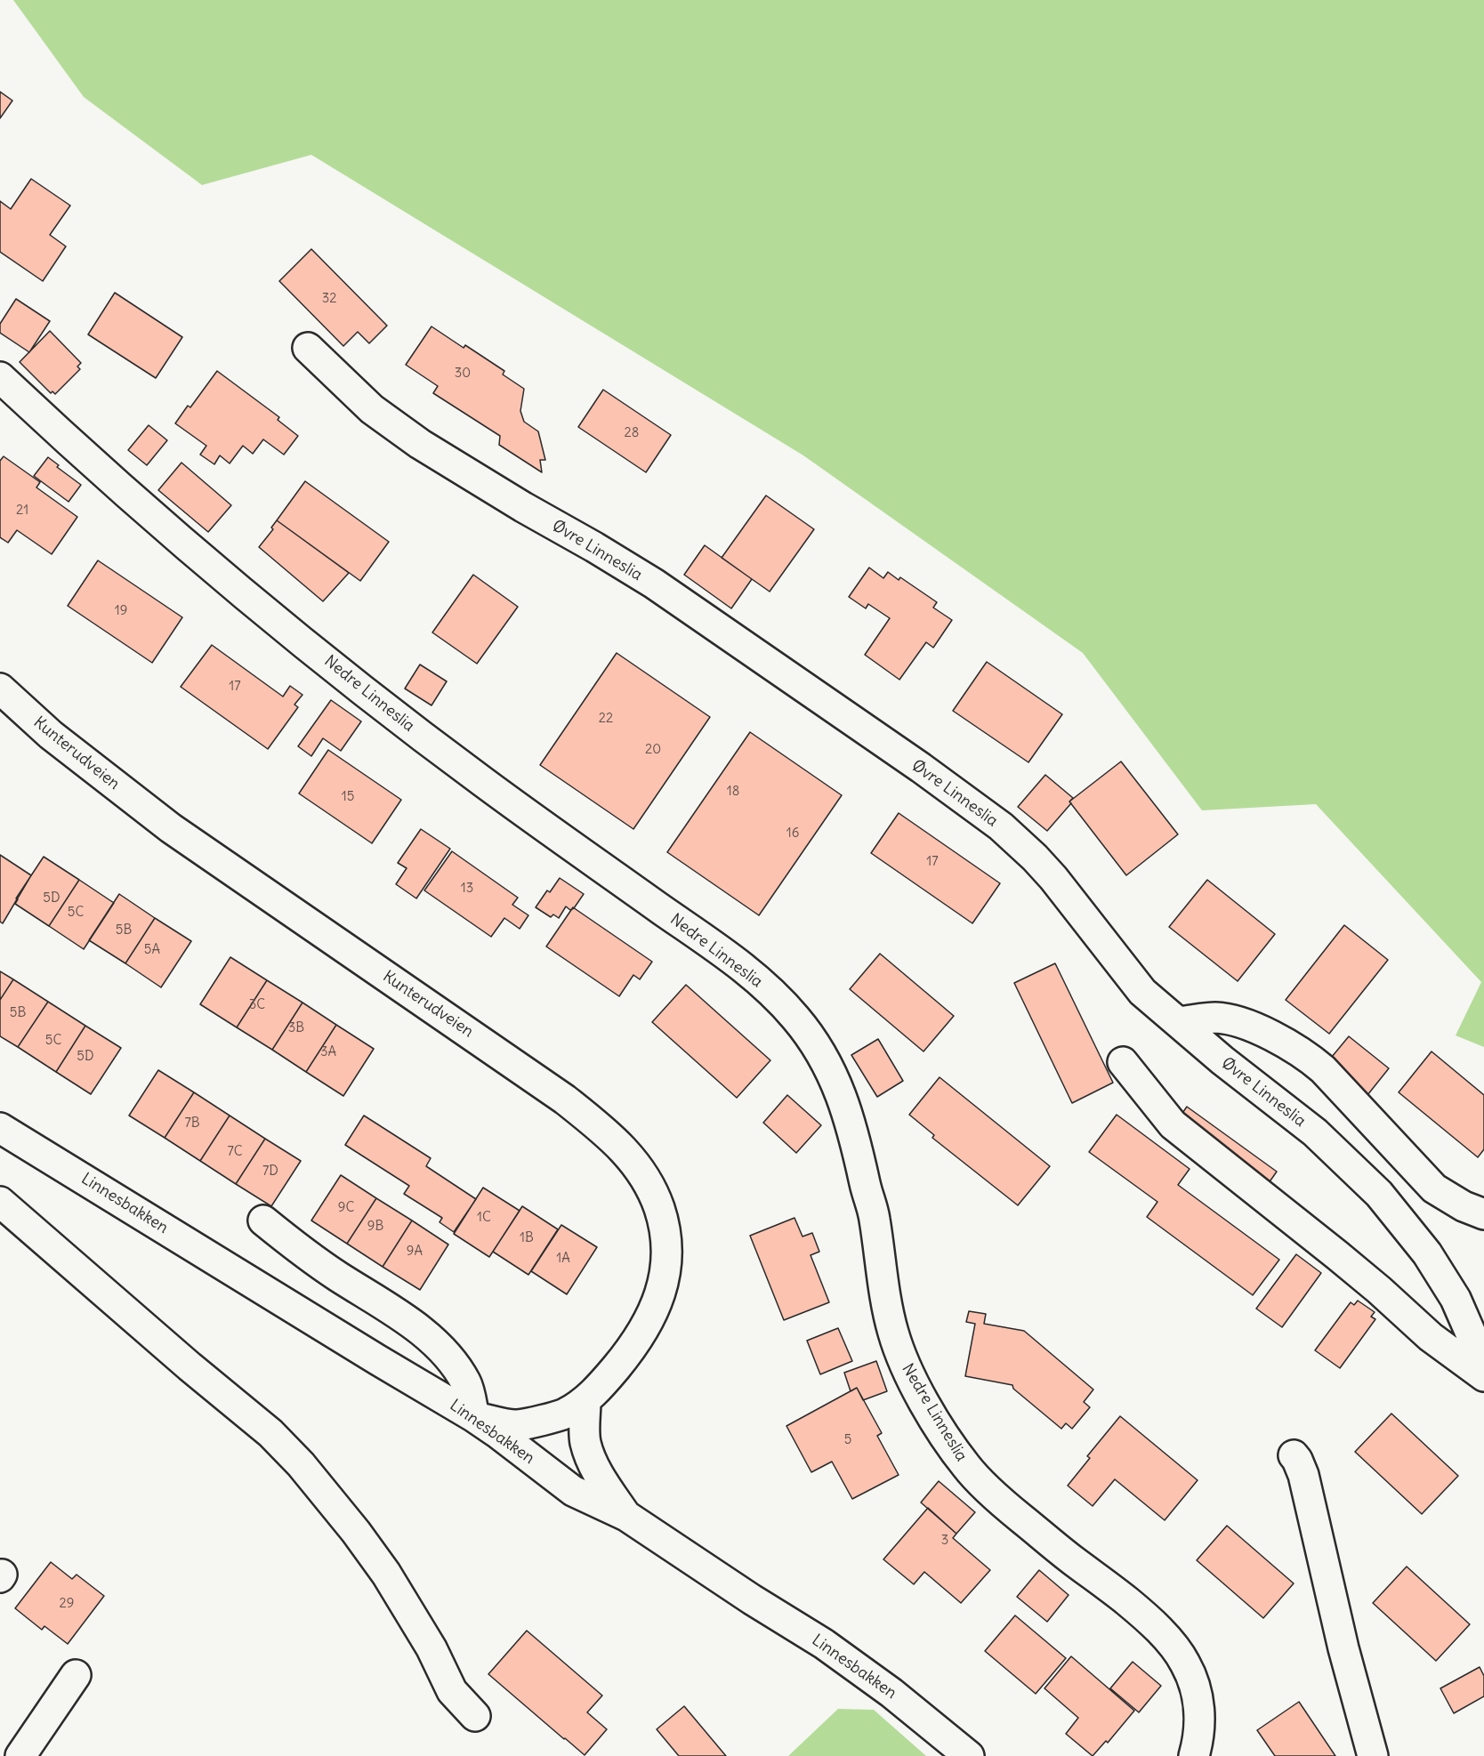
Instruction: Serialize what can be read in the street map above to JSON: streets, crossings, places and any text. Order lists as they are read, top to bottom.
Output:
{
  "streets": {
    "street": [
      "Øvre Linneslia",
      "Nedre Linneslia",
      "Kunterudveien",
      "Linnesbakken"
    ]
  },
  "crossings": [
    ["Kunterudveien", "Linnesbakken"]
  ],
  "house_numbers": [
    "32",
    "30",
    "28",
    "21",
    "19",
    "17",
    "22",
    "20",
    "18",
    "15",
    "16",
    "17",
    "13",
    "5D",
    "5C",
    "5B",
    "5A",
    "3C",
    "5B",
    "3B",
    "5C",
    "3A",
    "5D",
    "7B",
    "7C",
    "7D",
    "9C",
    "1C",
    "9B",
    "1B",
    "9A",
    "1A",
    "5",
    "3",
    "29"
  ]
}
